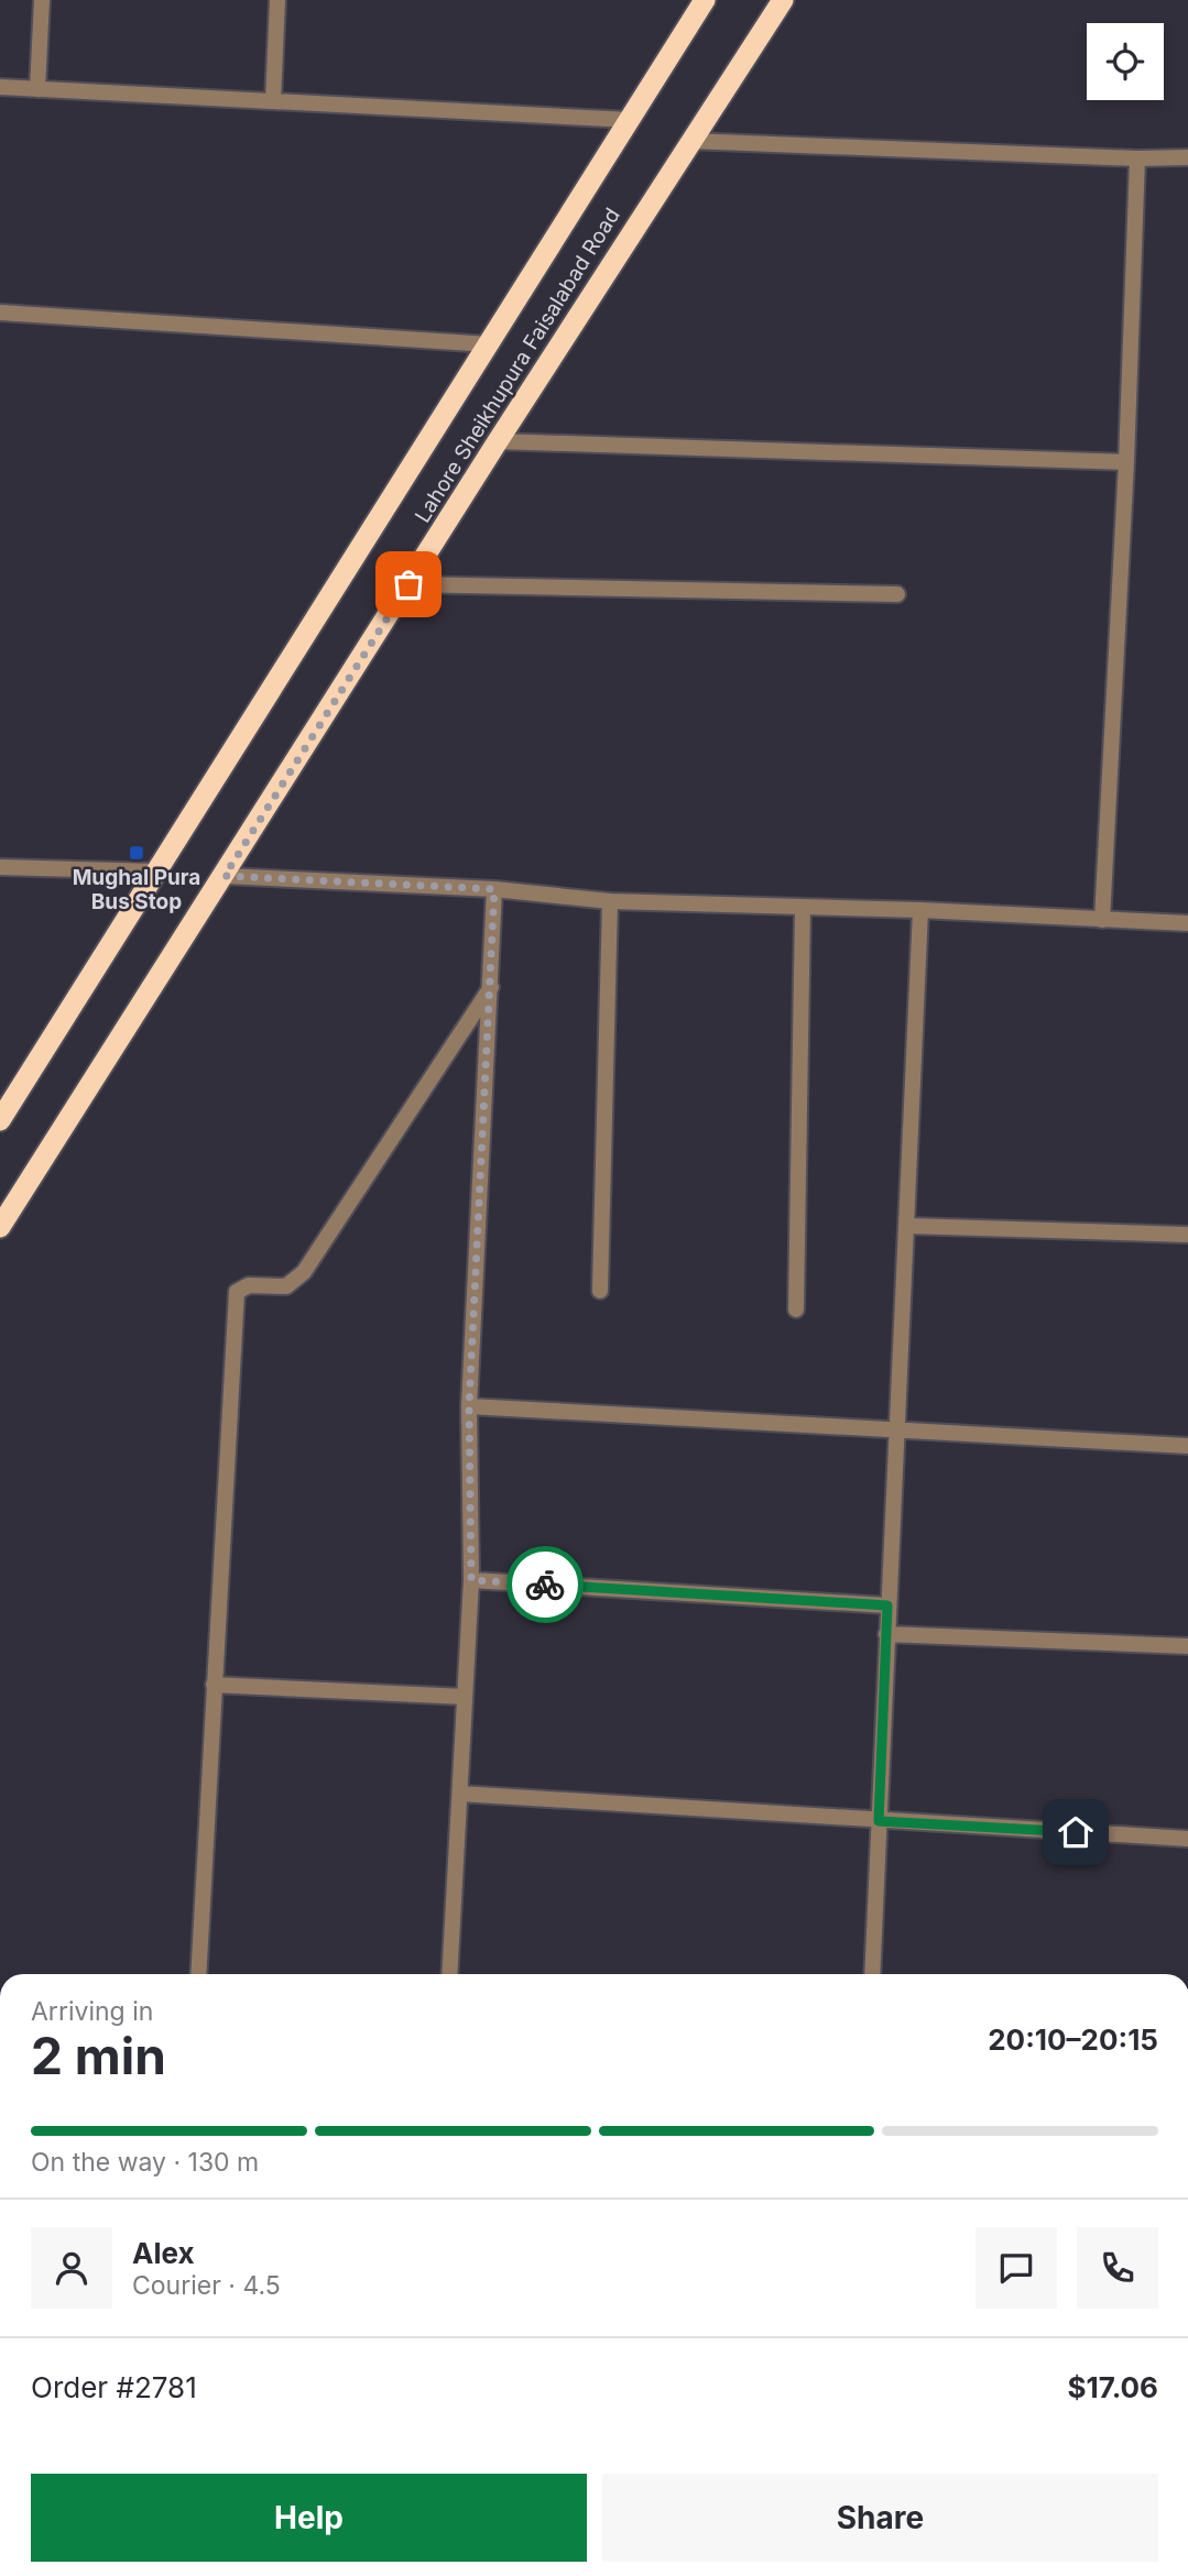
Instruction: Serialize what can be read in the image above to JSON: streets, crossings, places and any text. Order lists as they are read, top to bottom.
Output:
{
  "streets": {
    "highway": ["Lahore Sheikhupura Faisalabad Road"]
  },
  "places": {
    "transit": ["Mughal Pura Bus Stop"]
  },
  "page": {
    "heading": ["2 min", "Arriving in", "20:10–20:15"],
    "panel": [
      "Alex",
      "Courier · 4.5",
      "Order #2781",
      "$17.06"
    ],
    "bar": "On the way · 130 m",
    "buttons": ["Help", "Share"]
  }
}
